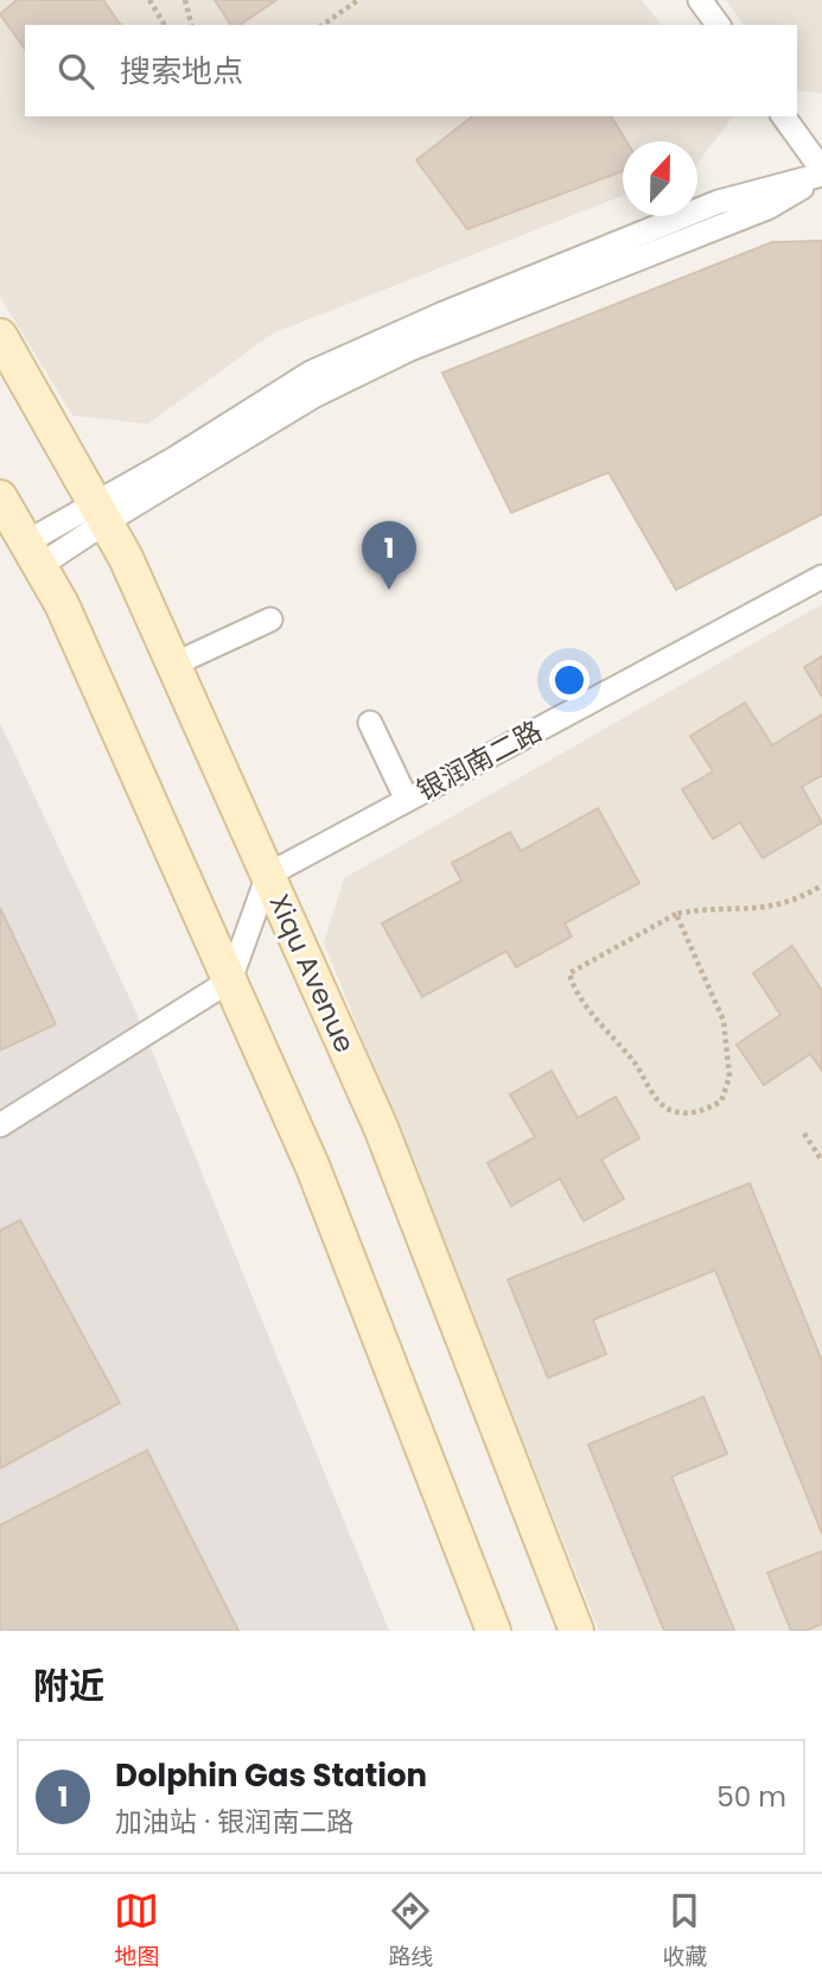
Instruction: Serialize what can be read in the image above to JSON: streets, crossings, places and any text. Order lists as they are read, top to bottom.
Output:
{
  "streets": {
    "main road": ["Xiqu Avenue"],
    "street": ["银润南二路"]
  },
  "crossings": [
    ["银润南二路", "Xiqu Avenue"]
  ],
  "north": "top",
  "page": {
    "search": "搜索地点",
    "pins": "1",
    "heading": "附近",
    "list": [
      {
        "mark": "1",
        "name": "Dolphin Gas Station",
        "note": "加油站 · 银润南二路",
        "value": "50 m"
      }
    ],
    "nav": ["地图", "路线", "收藏"]
  }
}
